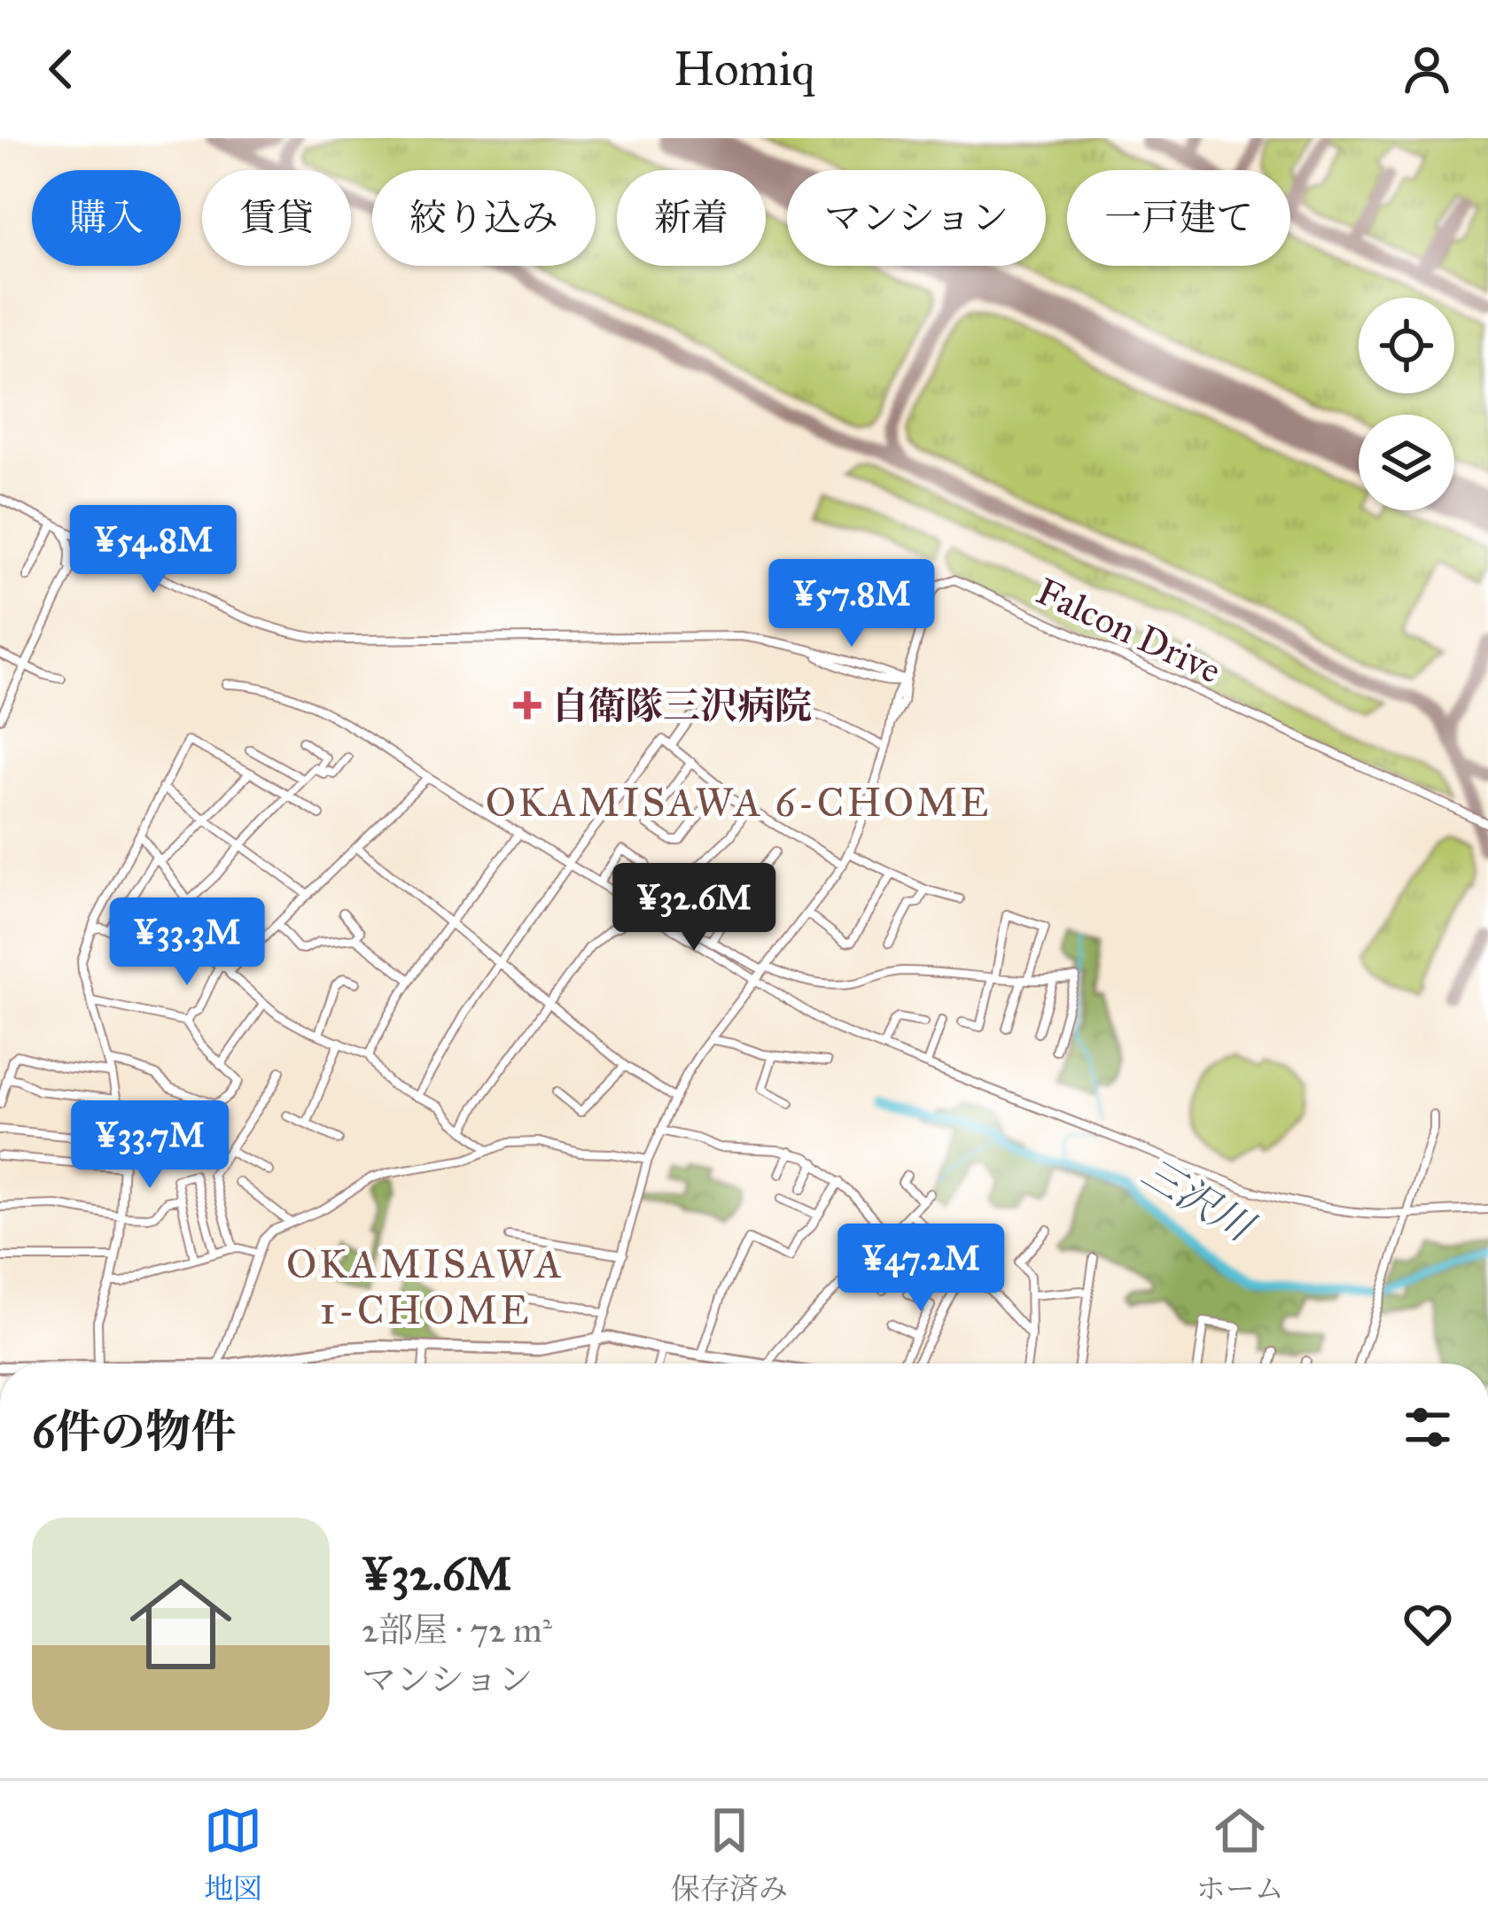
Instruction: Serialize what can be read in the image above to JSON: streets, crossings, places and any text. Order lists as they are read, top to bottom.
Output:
{
  "streets": {
    "street": ["Falcon Drive"]
  },
  "districts": ["OKAMISAWA 6-CHOME", "OKAMISAWA 1-CHOME"],
  "water": ["三沢川"],
  "places": {
    "health": ["自衛隊三沢病院"]
  },
  "page": {
    "header": "Homiq",
    "chip": [
      "購入",
      "賃貸",
      "絞り込み",
      "新着",
      "マンション",
      "一戸建て"
    ],
    "price": [
      "¥54.8M",
      "¥57.8M",
      "¥32.6M",
      "¥33.3M",
      "¥33.7M",
      "¥47.2M"
    ],
    "heading": "6件の物件",
    "list": [
      {
        "name": "¥32.6M",
        "note": "2部屋 · 72 m² · マンション"
      }
    ],
    "tabs": ["地図", "保存済み", "ホーム"]
  }
}
